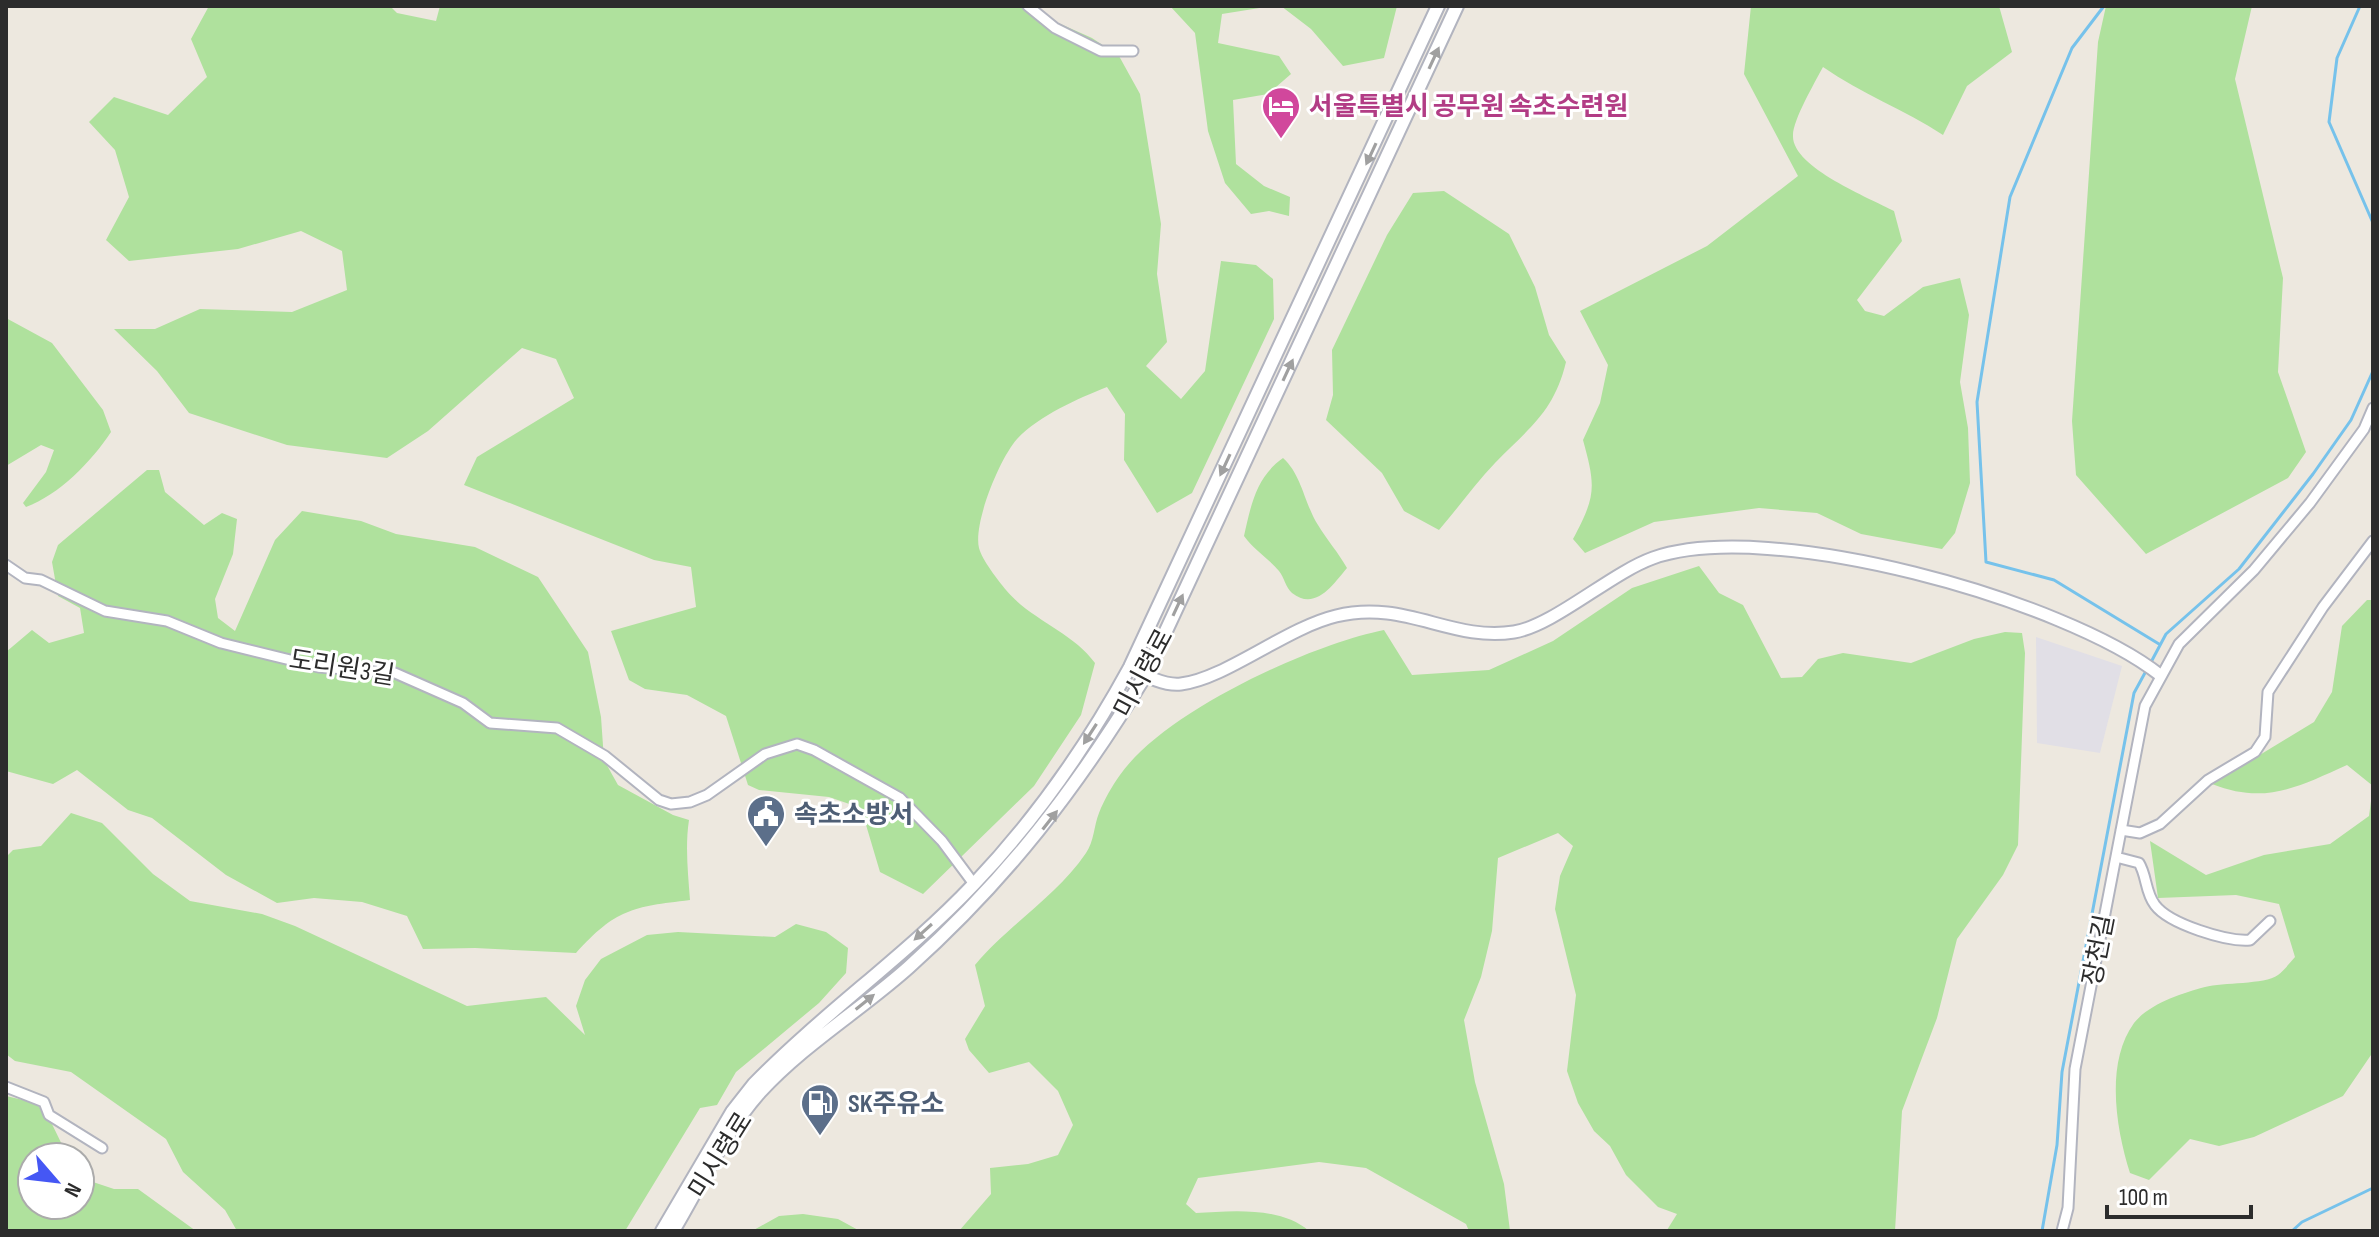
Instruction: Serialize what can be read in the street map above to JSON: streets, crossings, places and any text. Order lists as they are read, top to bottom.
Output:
{
  "streets": {
    "main road": ["미시령로"],
    "street": ["도리원3길", "장천길"]
  },
  "crossings": [
    ["도리원3길", "미시령로"]
  ],
  "places": {
    "hotel": ["서울특별시 공무원 속초수련원"],
    "public building": ["속초소방서"],
    "fuel station": ["SK주유소"]
  },
  "scale_bar": "100 m",
  "north": "bottom right"
}
